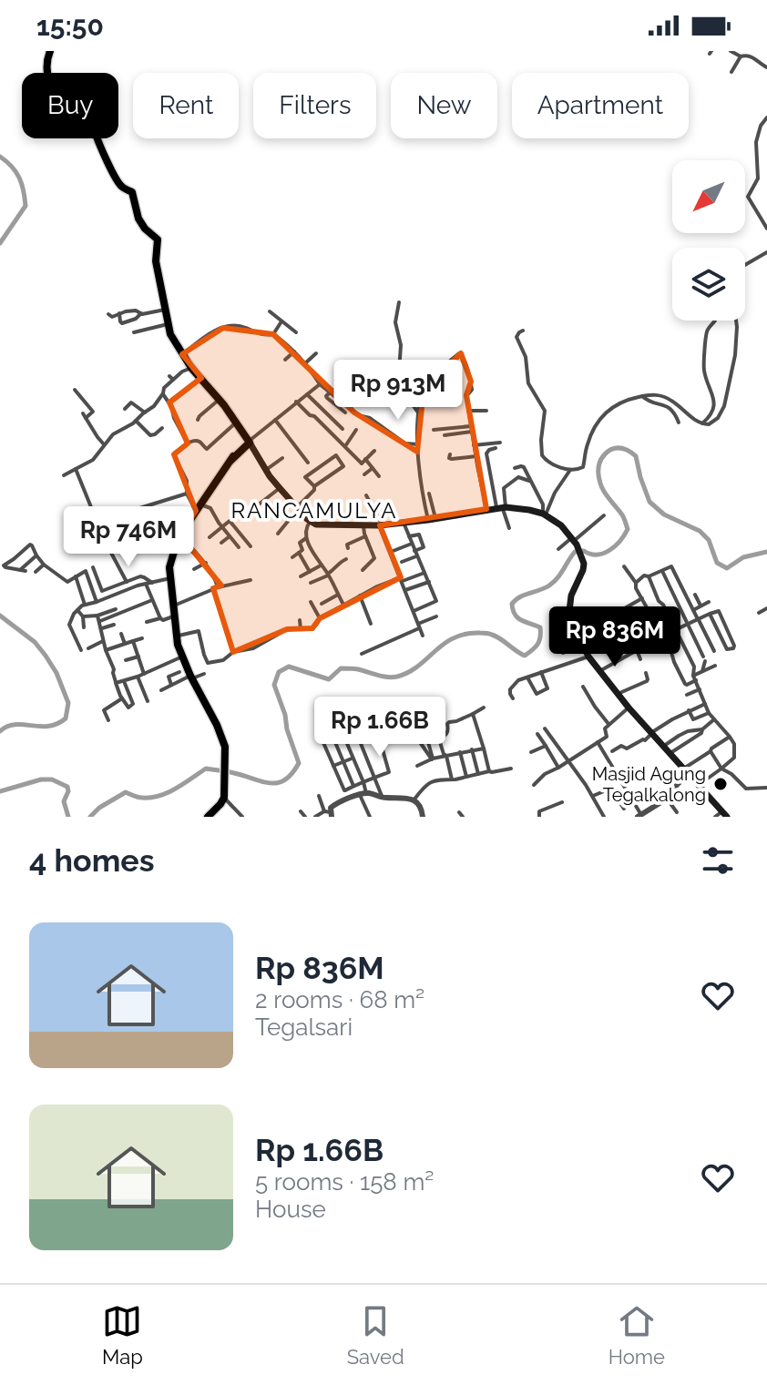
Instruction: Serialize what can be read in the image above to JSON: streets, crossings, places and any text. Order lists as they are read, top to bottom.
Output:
{
  "districts": ["RANCAMULYA"],
  "places": ["Masjid Agung Tegalkalong"],
  "north": "bottom left",
  "page": {
    "status": "15:50",
    "chip": [
      "Buy",
      "Rent",
      "Filters",
      "New",
      "Apartment"
    ],
    "price": [
      "Rp 913M",
      "Rp 746M",
      "Rp 836M",
      "Rp 1.66B"
    ],
    "heading": "4 homes",
    "list": [
      {
        "name": "Rp 836M",
        "note": "2 rooms · 68 m² · Tegalsari"
      },
      {
        "name": "Rp 1.66B",
        "note": "5 rooms · 158 m² · House"
      }
    ],
    "tabs": ["Map", "Saved", "Home"]
  }
}
